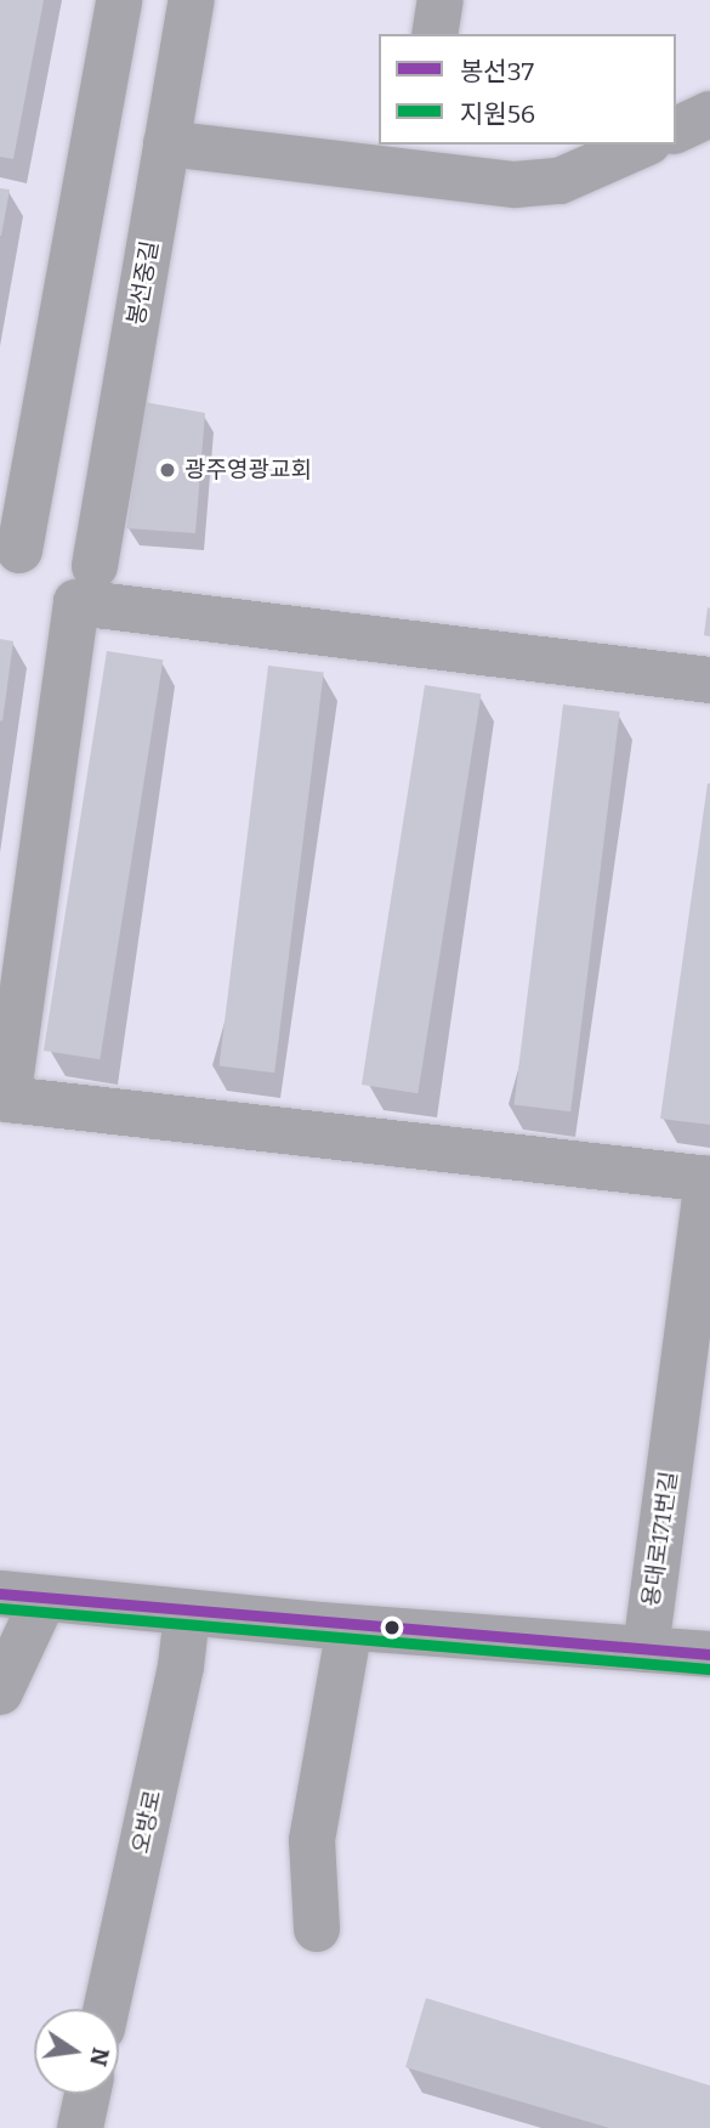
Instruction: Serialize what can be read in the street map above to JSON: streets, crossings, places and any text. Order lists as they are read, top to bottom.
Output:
{
  "streets": {
    "street": ["봉선중길", "용대로171번길", "오방로"]
  },
  "places": ["광주영광교회"],
  "lines": ["transit line 봉선37", "transit line 지원56"],
  "legend": ["봉선37", "지원56"],
  "north": "right"
}
